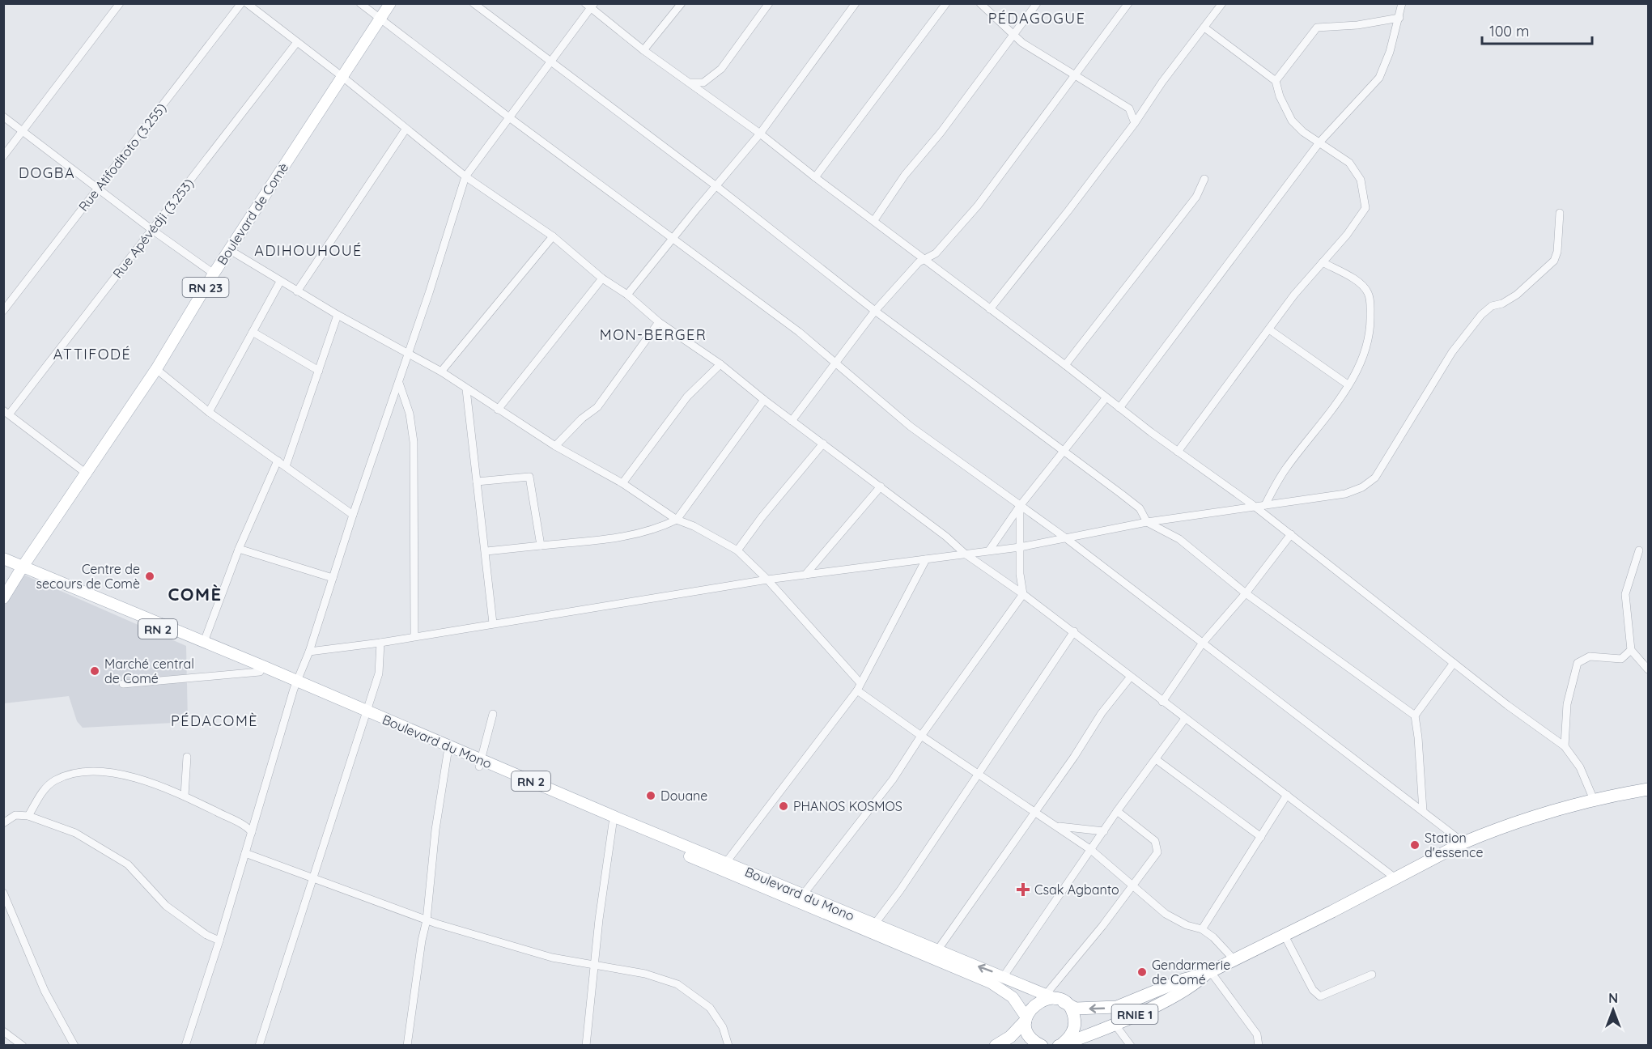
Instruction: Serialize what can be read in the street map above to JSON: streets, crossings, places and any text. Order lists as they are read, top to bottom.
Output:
{
  "streets": {
    "highway": ["RNIE 1"],
    "main road": [
      "Boulevard de Comè",
      "RN 23",
      "RN 2",
      "Boulevard du Mono"
    ],
    "street": ["Rue Atifoditoto (3.255)", "Rue Apévédji (3.253)"]
  },
  "crossings": [
    ["Boulevard de Comè", "Boulevard du Mono"],
    ["Boulevard du Mono", "RNIE 1"]
  ],
  "districts": [
    "PÉDAGOGUE",
    "DOGBA",
    "ADIHOUHOUÉ",
    "MON-BERGER",
    "ATTIFODÉ",
    "COMÈ",
    "PÉDACOMÈ"
  ],
  "places": {
    "other": [
      "Centre de secours de Comè",
      "Marché central de Comé",
      "Douane",
      "PHANOS KOSMOS",
      "Station d'essence",
      "Gendarmerie de Comé"
    ],
    "health": ["Csak Agbanto"]
  },
  "scale_bar": "100 m",
  "north": "top"
}
